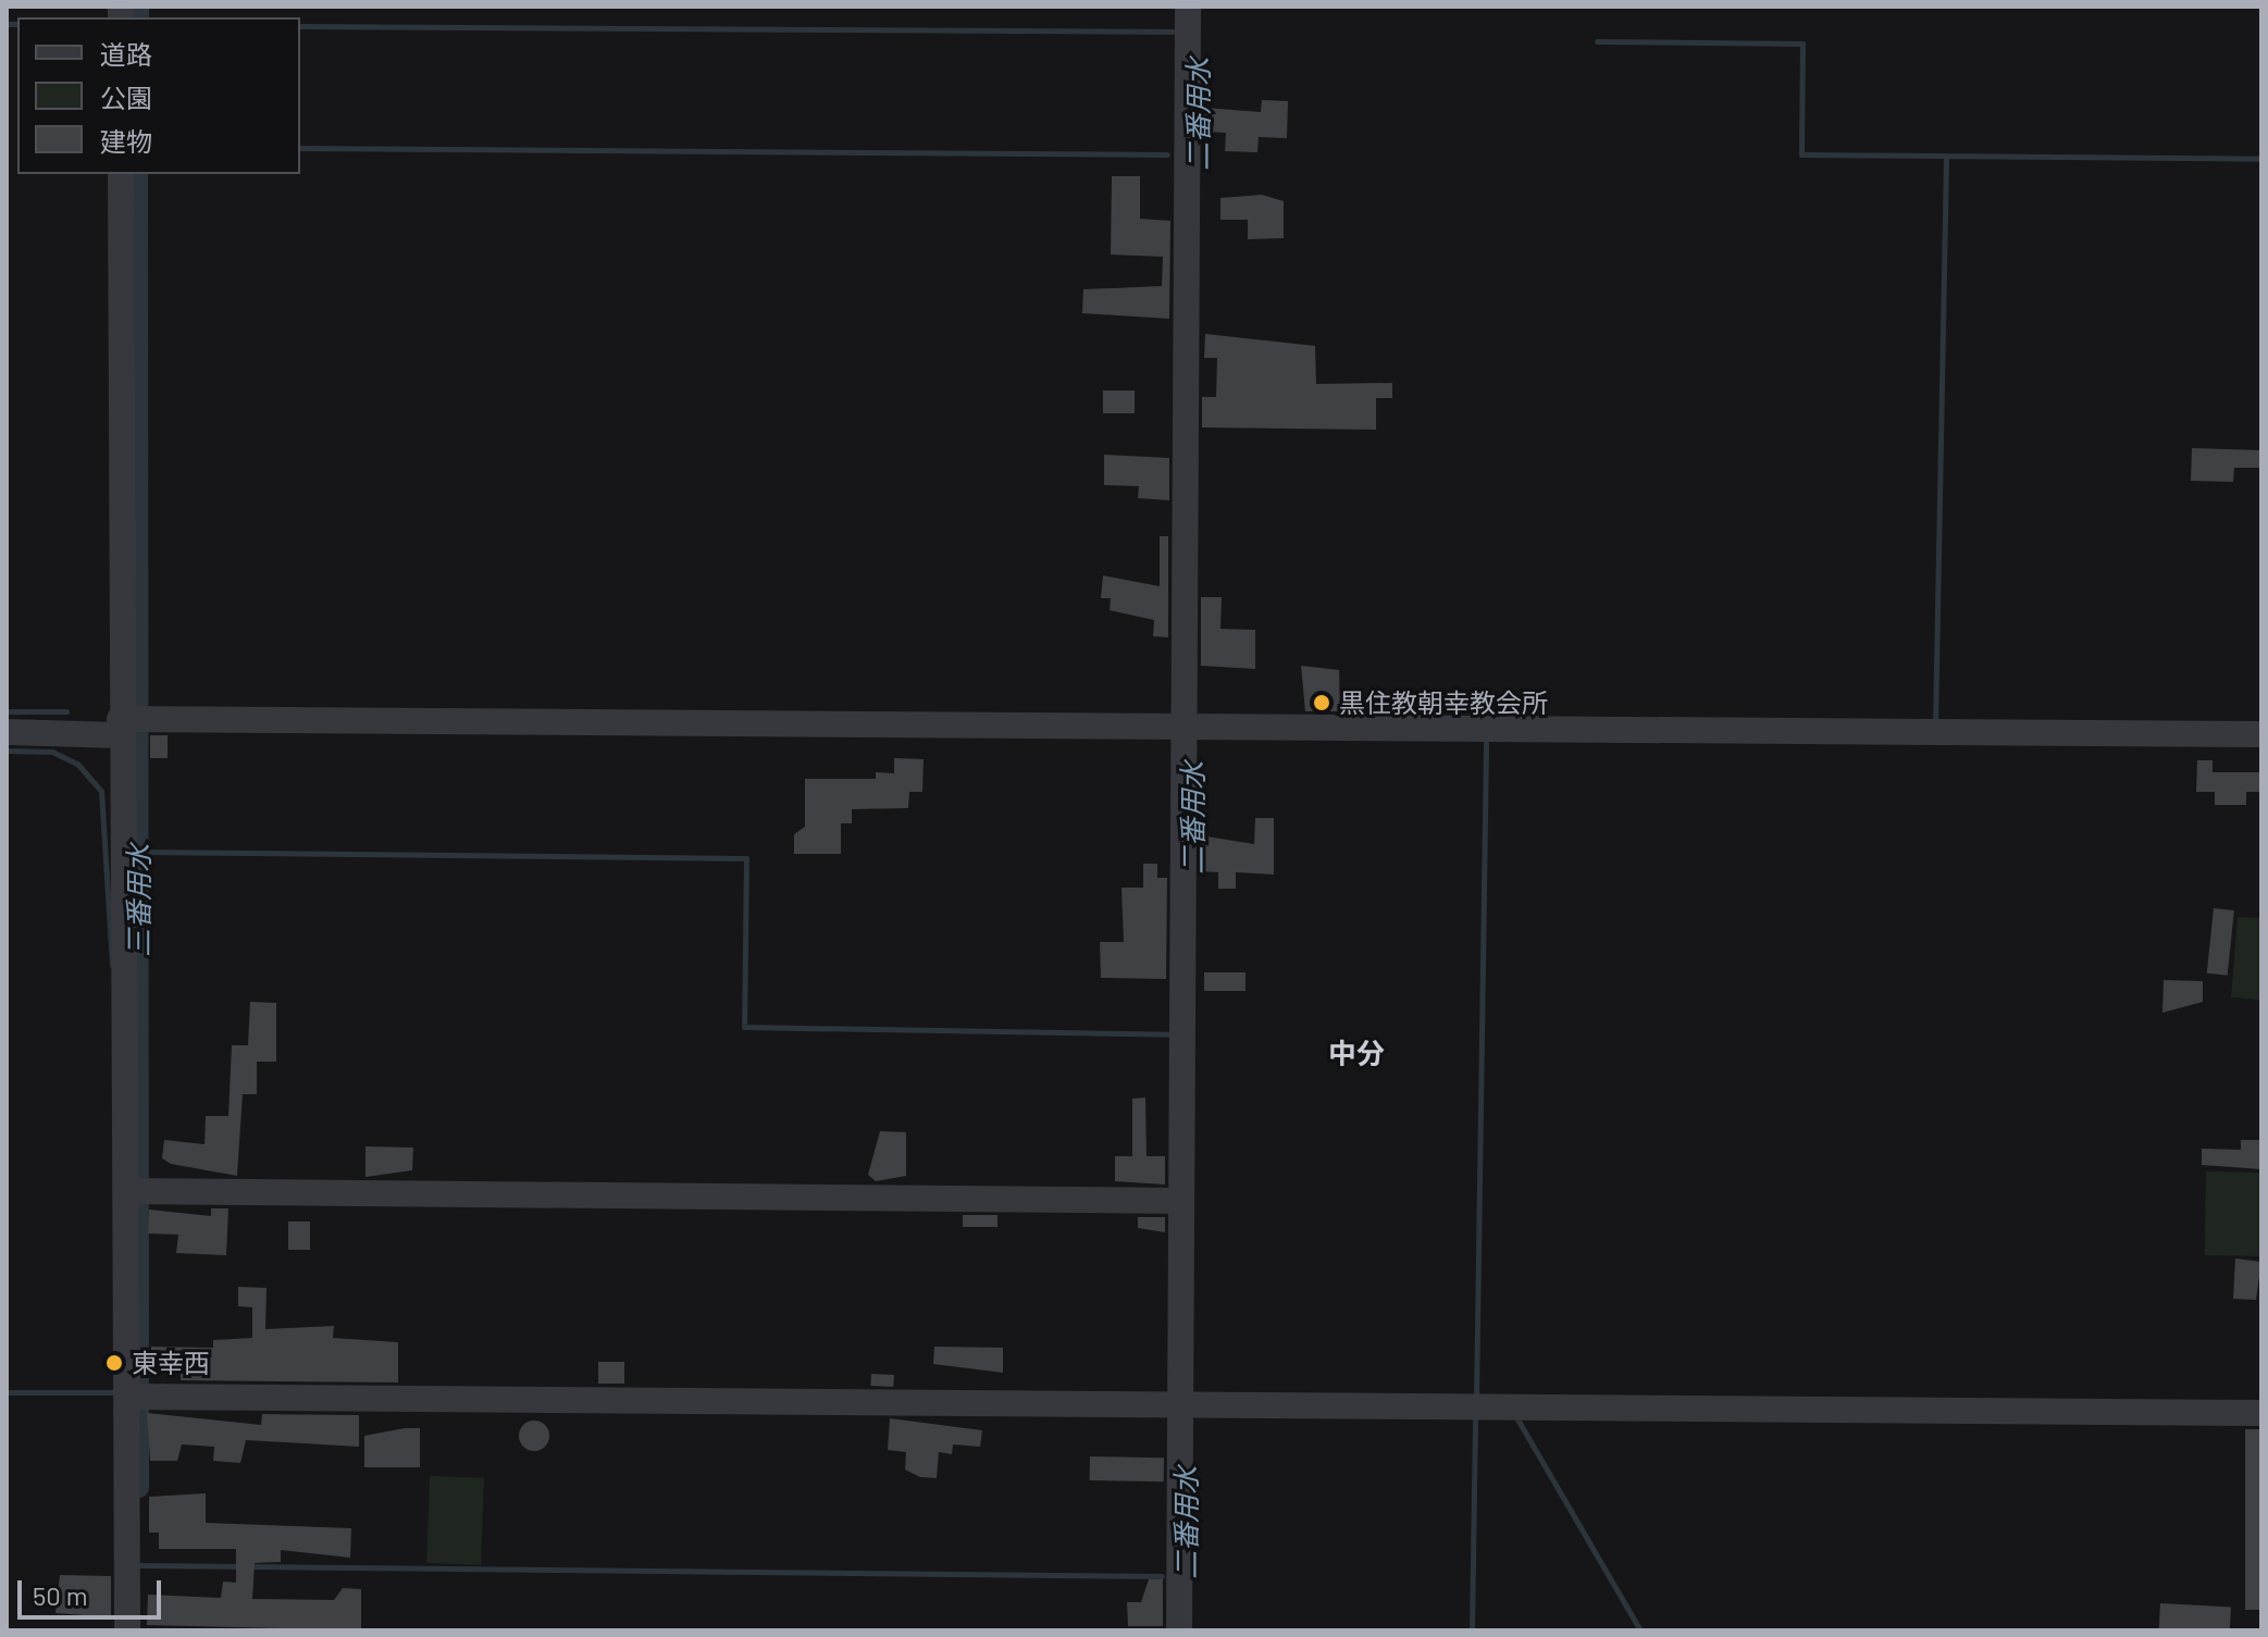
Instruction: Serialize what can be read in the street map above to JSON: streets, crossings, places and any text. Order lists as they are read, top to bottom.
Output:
{
  "districts": ["中分"],
  "water": ["二番用水", "三番用水"],
  "places": ["黒住教朝幸教会所", "東幸西"],
  "legend": ["道路", "公園", "建物"],
  "scale_bar": "50 m"
}
